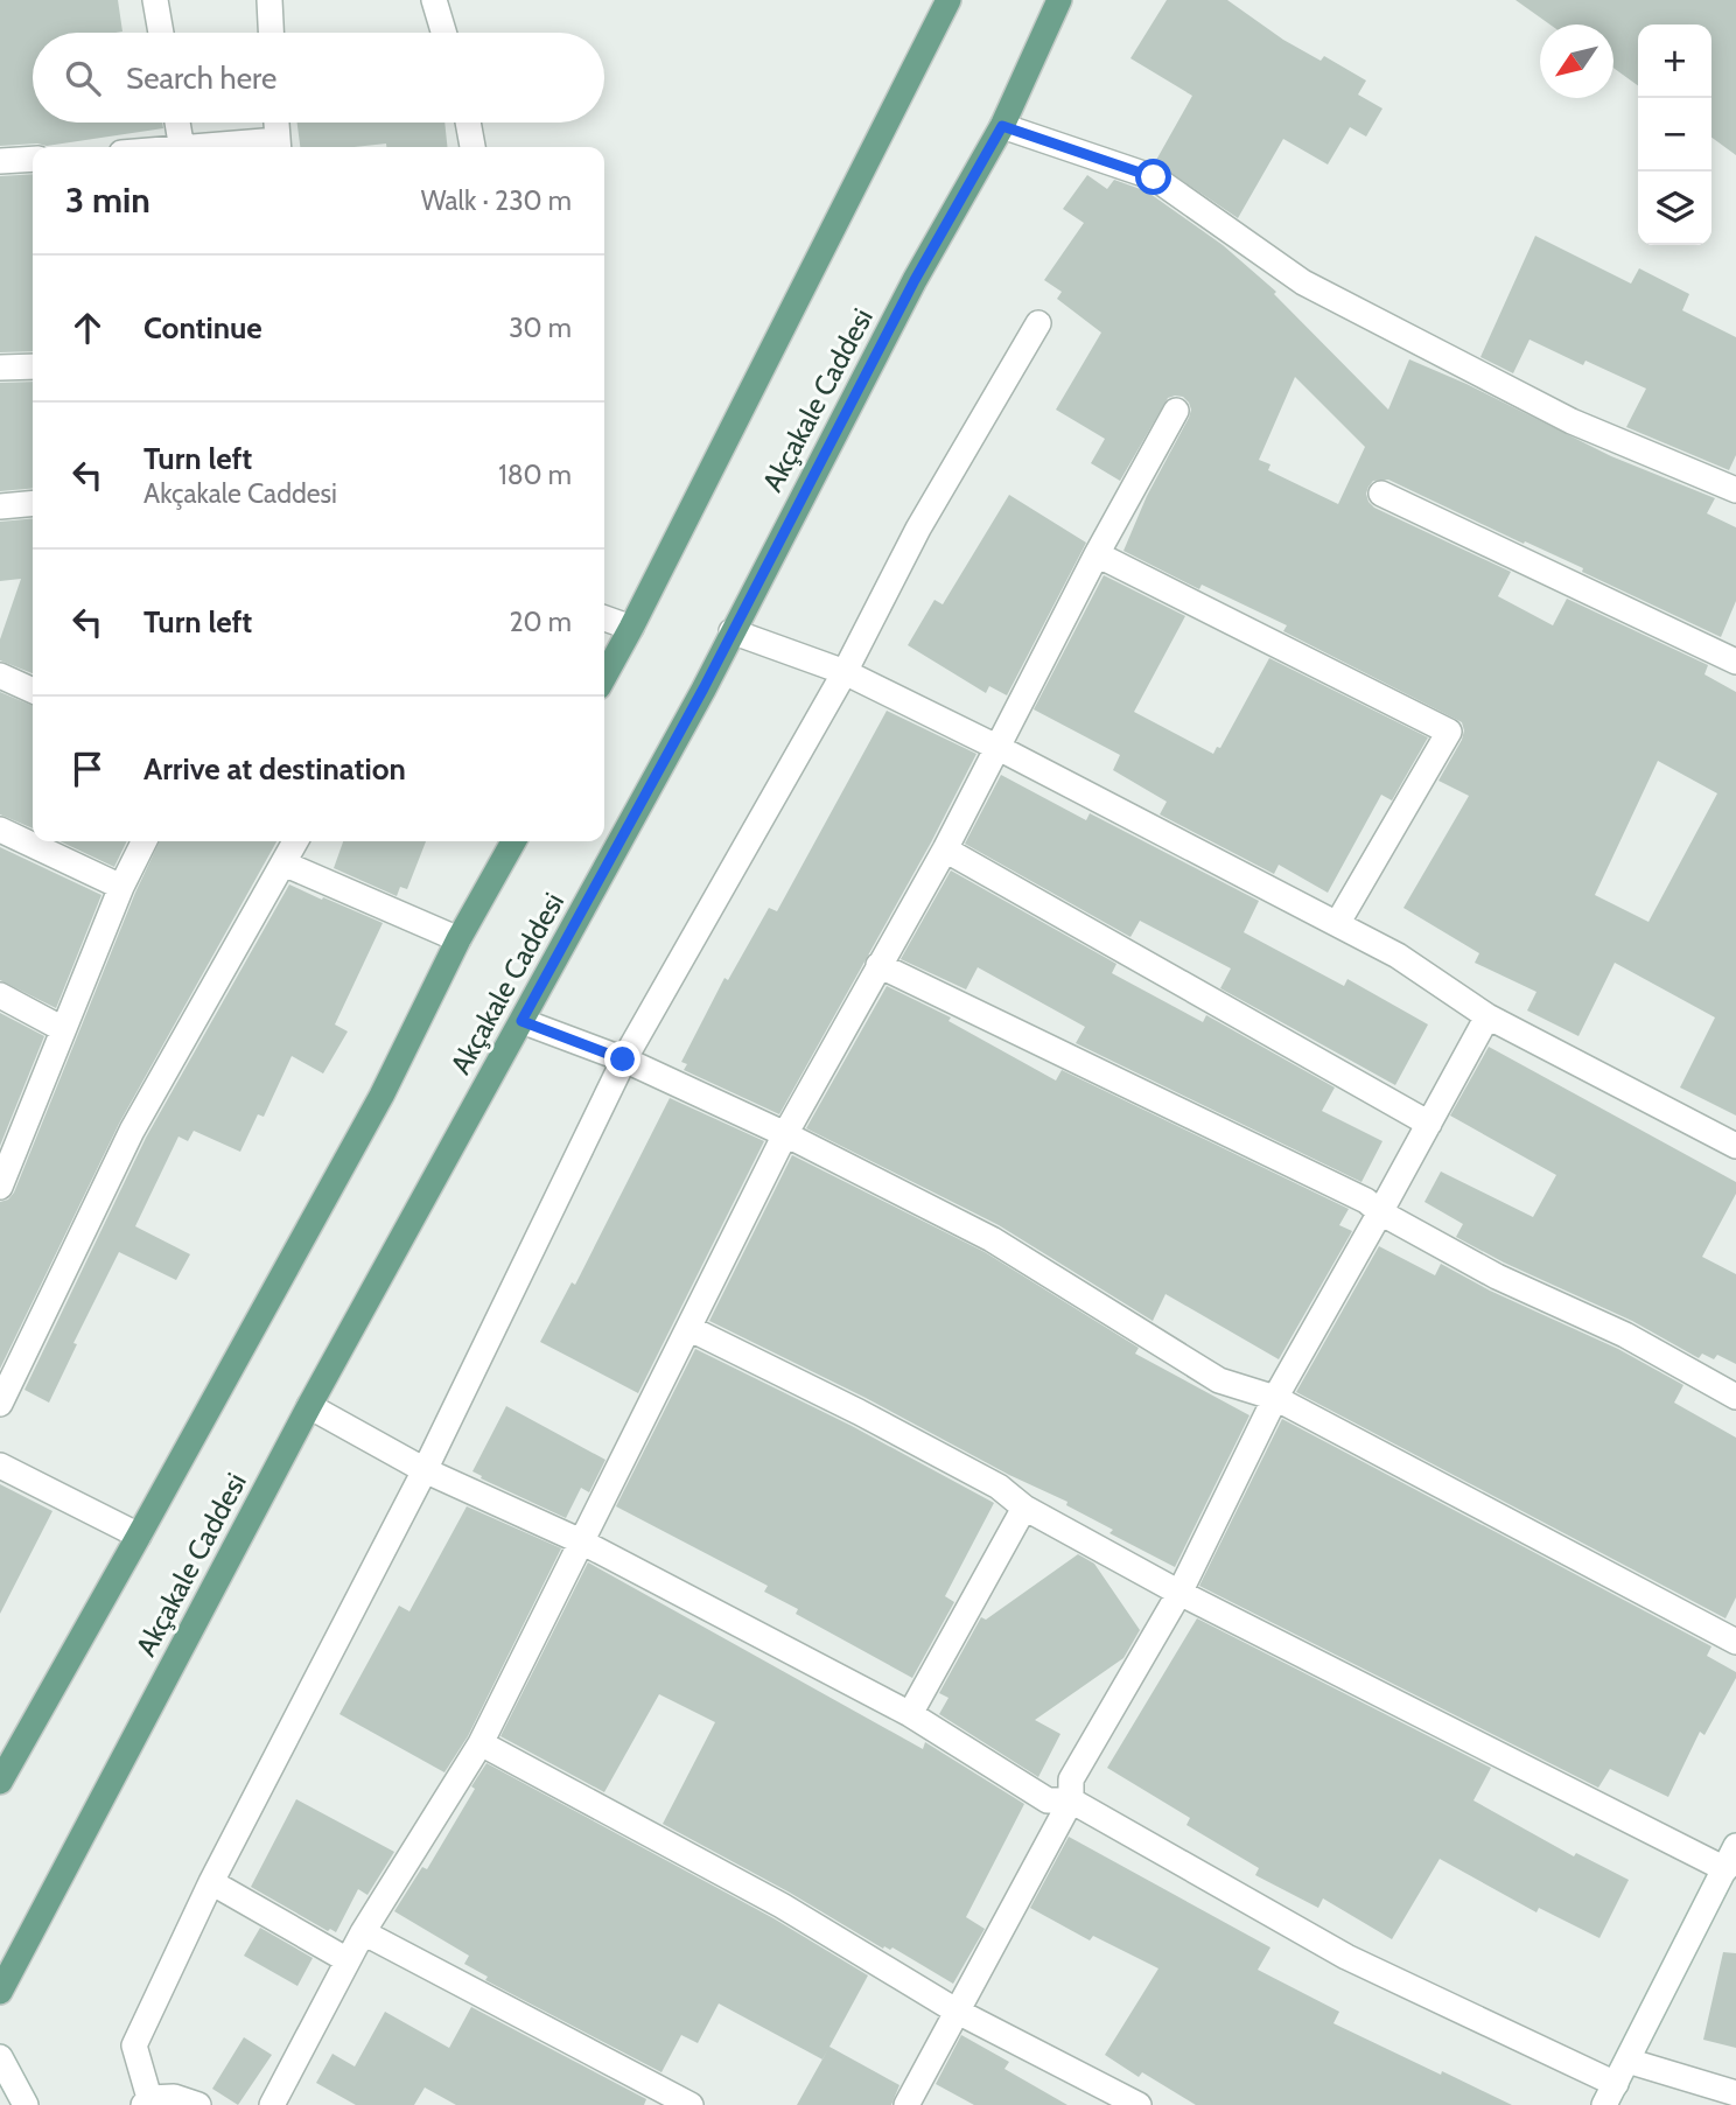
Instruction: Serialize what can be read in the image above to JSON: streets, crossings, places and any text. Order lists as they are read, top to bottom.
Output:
{
  "streets": {
    "main road": ["Akçakale Caddesi"]
  },
  "north": "bottom left",
  "page": {
    "map_buttons": ["+", "−"],
    "search": "Search here",
    "heading": ["3 min", "Walk · 230 m"],
    "list": [
      ["Continue", "30 m"],
      ["Turn left", "Akçakale Caddesi", "180 m"],
      ["Turn left", "20 m"],
      "Arrive at destination"
    ]
  }
}
